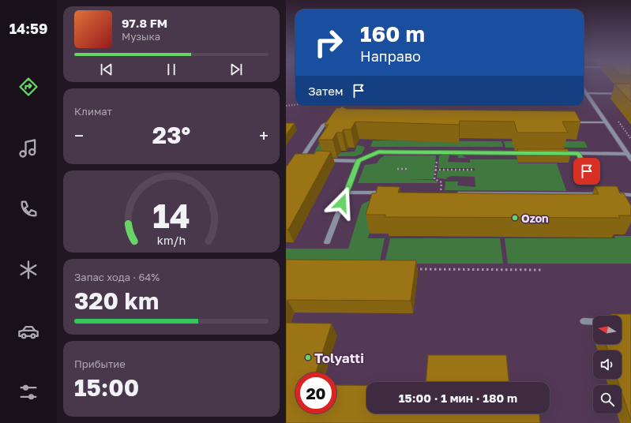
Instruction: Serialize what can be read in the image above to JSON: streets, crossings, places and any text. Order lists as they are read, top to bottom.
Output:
{
  "places": ["Ozon", "Tolyatti"],
  "north": "left",
  "page": {
    "tabs": "14:59",
    "turn": ["160 m", "Направо"],
    "song": ["97.8 FM", "Музыка"],
    "then": "Затем",
    "tile": [
      "Климат",
      ["Запас хода · 64%", "320 km"],
      ["Прибытие", "15:00"]
    ],
    "heat": ["−", "23°", "+"],
    "limit": "20",
    "trip": "15:00 · 1 мин · 180 m",
    "gauge": ["14", "km/h"]
  }
}
